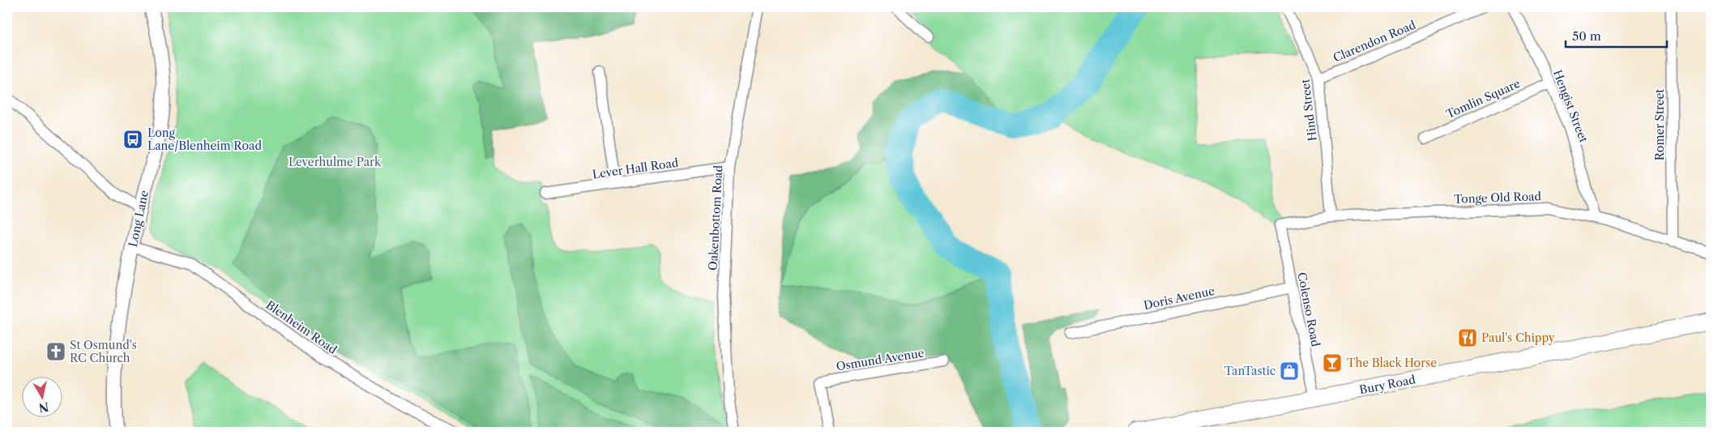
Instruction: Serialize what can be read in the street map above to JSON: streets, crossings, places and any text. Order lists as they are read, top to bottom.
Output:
{
  "streets": {
    "main road": ["Bury Road"],
    "street": [
      "Clarendon Road",
      "Tomlin Square",
      "Hengist Street",
      "Hind Street",
      "Romer Street",
      "Lever Hall Road",
      "Tonge Old Road",
      "Oakenbottom Road",
      "Long Lane",
      "Doris Avenue",
      "Colenso Road",
      "Blenheim Road",
      "Osmund Avenue"
    ]
  },
  "crossings": [
    ["Clarendon Road", "Hind Street"],
    ["Tomlin Square", "Hengist Street"],
    ["Hengist Street", "Tonge Old Road"],
    ["Hind Street", "Tonge Old Road"],
    ["Romer Street", "Tonge Old Road"],
    ["Lever Hall Road", "Oakenbottom Road"],
    ["Tonge Old Road", "Colenso Road"],
    ["Long Lane", "Blenheim Road"],
    ["Doris Avenue", "Colenso Road"],
    ["Colenso Road", "Bury Road"]
  ],
  "parks": ["Leverhulme Park"],
  "places": {
    "bus stop": ["Long Lane/Blenheim Road"],
    "restaurant": ["Paul's Chippy"],
    "church": ["St Osmund's RC Church"],
    "bar": ["The Black Horse"],
    "shop": ["TanTastic"]
  },
  "scale_bar": "50 m",
  "north": "bottom"
}
